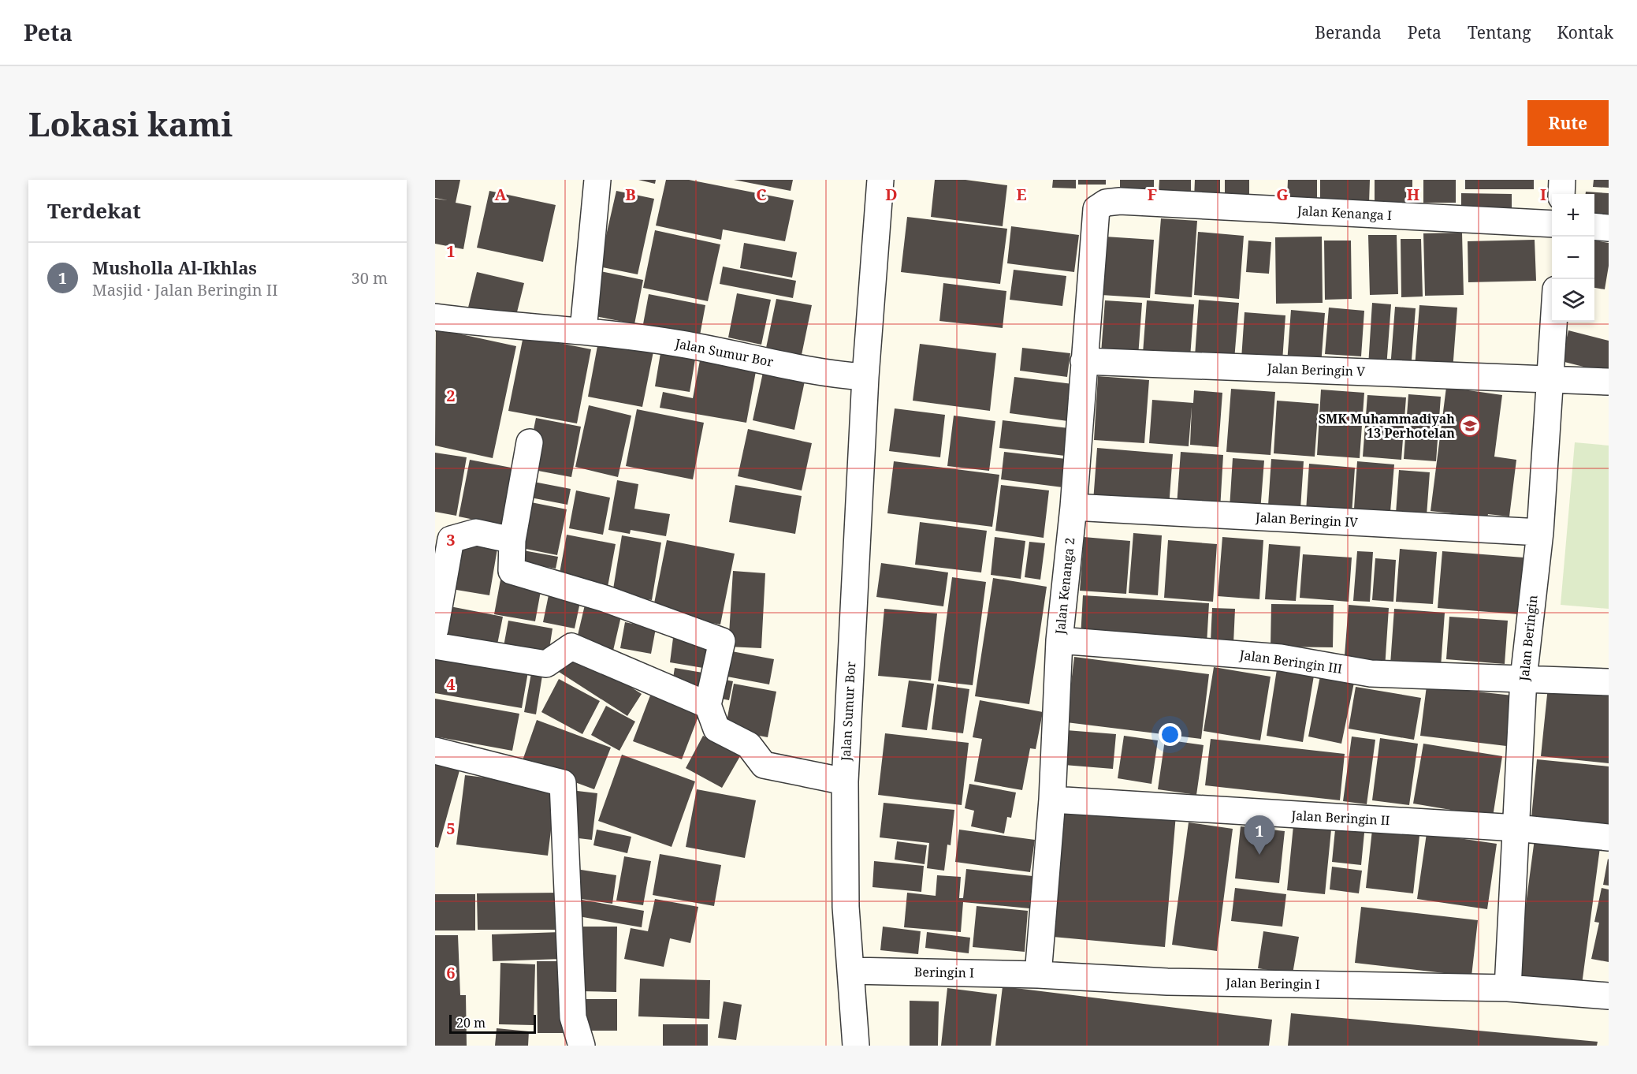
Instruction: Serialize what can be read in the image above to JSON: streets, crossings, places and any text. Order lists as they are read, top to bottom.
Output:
{
  "streets": {
    "street": [
      "Jalan Kenanga I",
      "Jalan Sumur Bor",
      "Jalan Beringin V",
      "Jalan Beringin IV",
      "Jalan Kenanga 2",
      "Jalan Beringin",
      "Jalan Beringin III",
      "Jalan Beringin II",
      "Beringin I",
      "Jalan Beringin I"
    ]
  },
  "crossings": [
    ["Jalan Kenanga I", "Jalan Kenanga 2"],
    ["Jalan Sumur Bor", "Beringin I"],
    ["Jalan Beringin V", "Jalan Kenanga 2"],
    ["Jalan Beringin V", "Jalan Beringin"],
    ["Jalan Beringin IV", "Jalan Kenanga 2"],
    ["Jalan Beringin IV", "Jalan Beringin"],
    ["Jalan Kenanga 2", "Jalan Beringin III"],
    ["Jalan Kenanga 2", "Jalan Beringin II"],
    ["Jalan Kenanga 2", "Beringin I"],
    ["Jalan Kenanga 2", "Jalan Beringin I"],
    ["Jalan Beringin", "Jalan Beringin III"],
    ["Jalan Beringin", "Jalan Beringin II"],
    ["Jalan Beringin", "Jalan Beringin I"],
    ["Beringin I", "Jalan Beringin I"]
  ],
  "places": {
    "school or university": ["SMK Muhammadiyah 13 Perhotelan"]
  },
  "scale_bar": "20 m",
  "page": {
    "header": "Peta",
    "nav": [
      "Beranda",
      "Peta",
      "Tentang",
      "Kontak"
    ],
    "buttons": "Rute",
    "title": "Lokasi kami",
    "heading": "Terdekat",
    "map_buttons": ["+", "−"],
    "list": [
      {
        "mark": "1",
        "name": "Musholla Al-Ikhlas",
        "note": "Masjid · Jalan Beringin II",
        "value": "30 m"
      }
    ],
    "pins": "1",
    "scale": "20 m"
  },
  "grid": {
    "columns": [
      "A",
      "B",
      "C",
      "D",
      "E",
      "F",
      "G",
      "H",
      "I"
    ],
    "rows": [
      "1",
      "2",
      "3",
      "4",
      "5",
      "6"
    ]
  }
}
